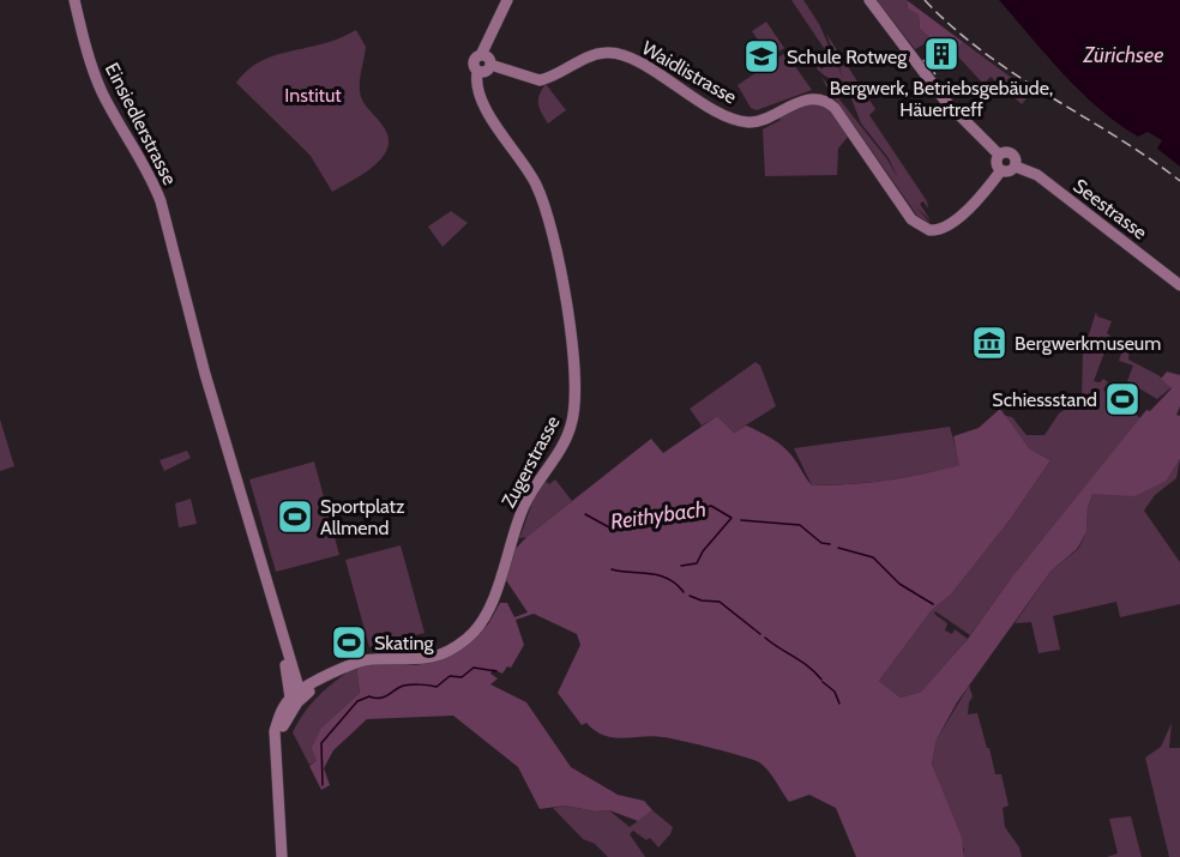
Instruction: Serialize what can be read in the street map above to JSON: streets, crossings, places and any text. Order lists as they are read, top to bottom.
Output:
{
  "streets": {
    "main road": [
      "Waidlistrasse",
      "Einsiedlerstrasse",
      "Seestrasse",
      "Zugerstrasse"
    ]
  },
  "crossings": [
    ["Waidlistrasse", "Seestrasse"],
    ["Waidlistrasse", "Zugerstrasse"],
    ["Einsiedlerstrasse", "Zugerstrasse"]
  ],
  "water": ["Zürichsee", "Reithybach"],
  "parks": ["Institut"],
  "places": {
    "building": ["Bergwerk, Betriebsgebäude, Häuertreff"],
    "school or university": ["Schule Rotweg"],
    "museum": ["Bergwerkmuseum"],
    "sports": ["Schiessstand", "Sportplatz Allmend", "Skating"]
  }
}
